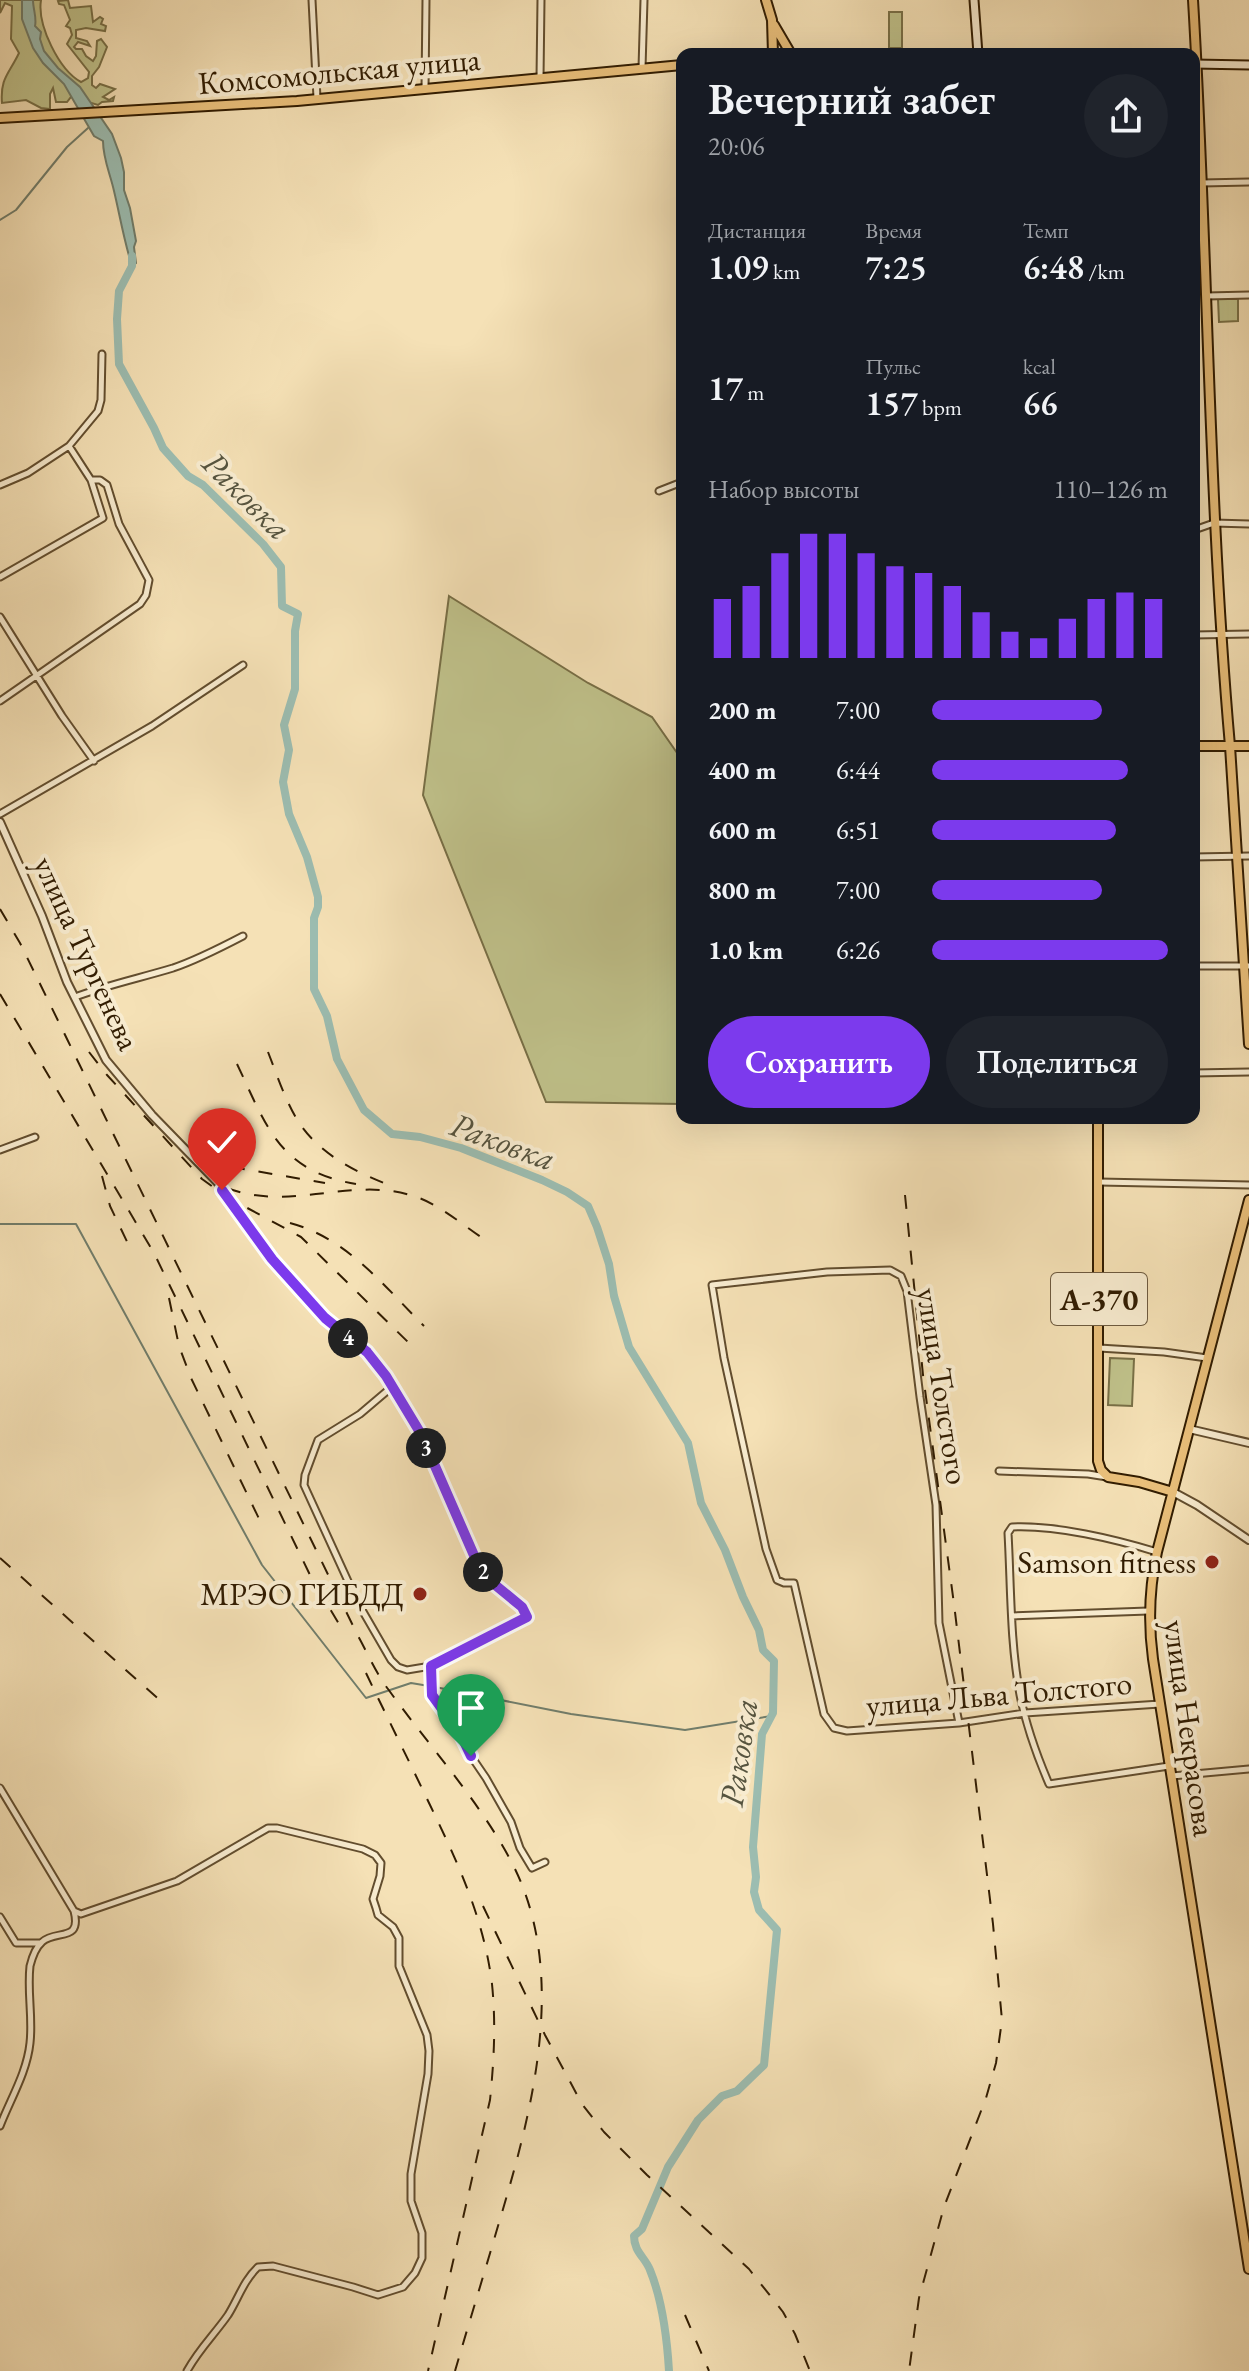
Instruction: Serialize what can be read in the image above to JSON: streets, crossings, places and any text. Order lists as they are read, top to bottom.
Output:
{
  "streets": {
    "main road": ["Комсомольская улица", "А-370", "улица Некрасова"],
    "street": ["улица Тургенева", "улица Толстого", "улица Льва Толстого"]
  },
  "crossings": [
    ["улица Толстого", "улица Льва Толстого"],
    ["улица Льва Толстого", "улица Некрасова"]
  ],
  "water": ["Раковка"],
  "places": ["Samson fitness", "МРЭО ГИБДД"],
  "page": {
    "heading": ["Вечерний забег", "20:06"],
    "stats": [
      ["Дистанция", "1.09 km"],
      ["Время", "7:25"],
      ["Темп", "6:48 /km"],
      ["17 m"],
      ["Пульс", "157 bpm"],
      ["kcal", "66"]
    ],
    "chart": ["Набор высоты", "110–126 m"],
    "list": [
      {
        "name": "200 m",
        "note": "7:00"
      },
      {
        "name": "400 m",
        "note": "6:44"
      },
      {
        "name": "600 m",
        "note": "6:51"
      },
      {
        "name": "800 m",
        "note": "7:00"
      },
      {
        "name": "1.0 km",
        "note": "6:26"
      }
    ],
    "buttons": ["Сохранить", "Поделиться"],
    "pins": ["4", "3", "2"]
  }
}
